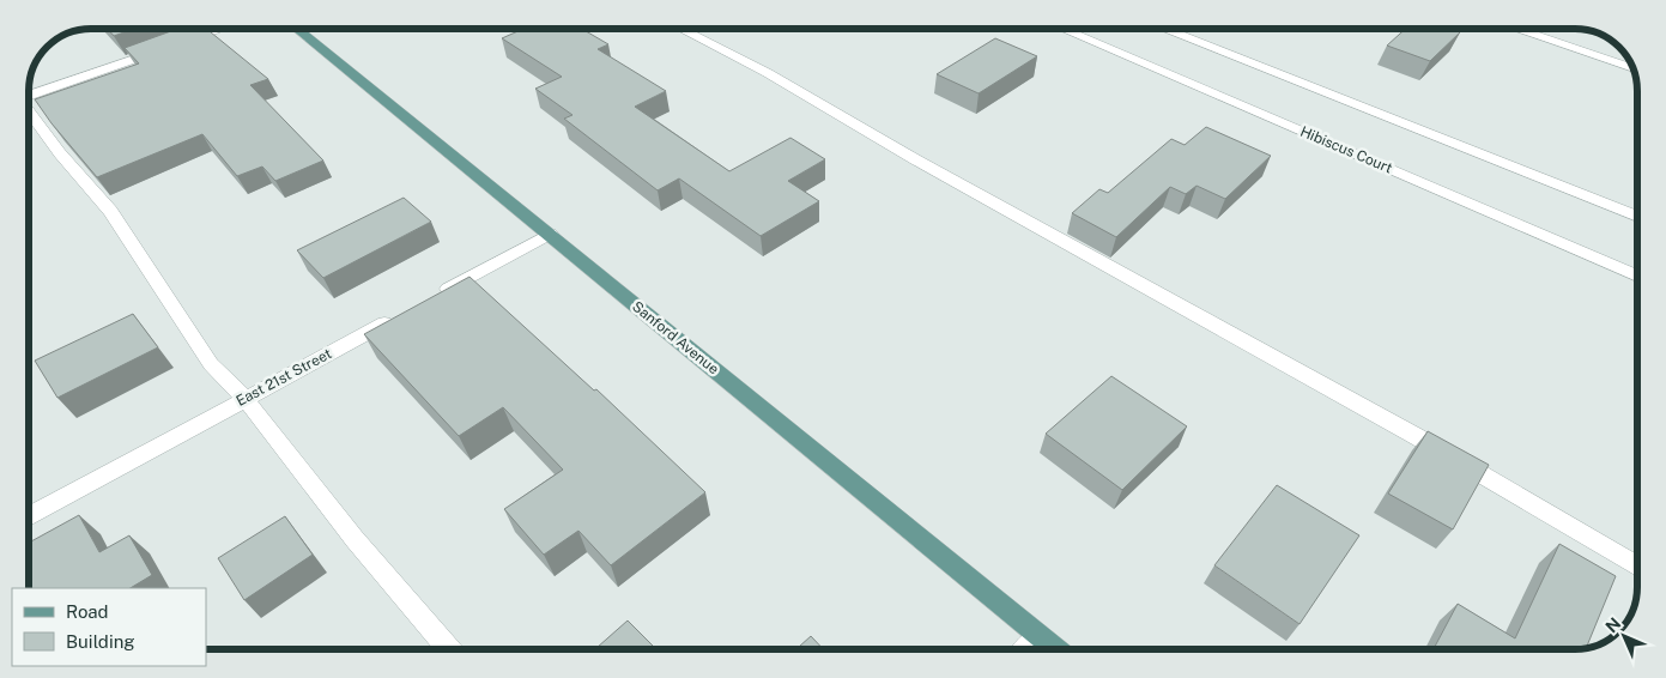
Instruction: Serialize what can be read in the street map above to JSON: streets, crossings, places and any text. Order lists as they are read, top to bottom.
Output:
{
  "streets": {
    "main road": ["Sanford Avenue"],
    "street": ["Hibiscus Court", "East 21st Street"]
  },
  "legend": ["Road", "Building"],
  "north": "top left"
}
